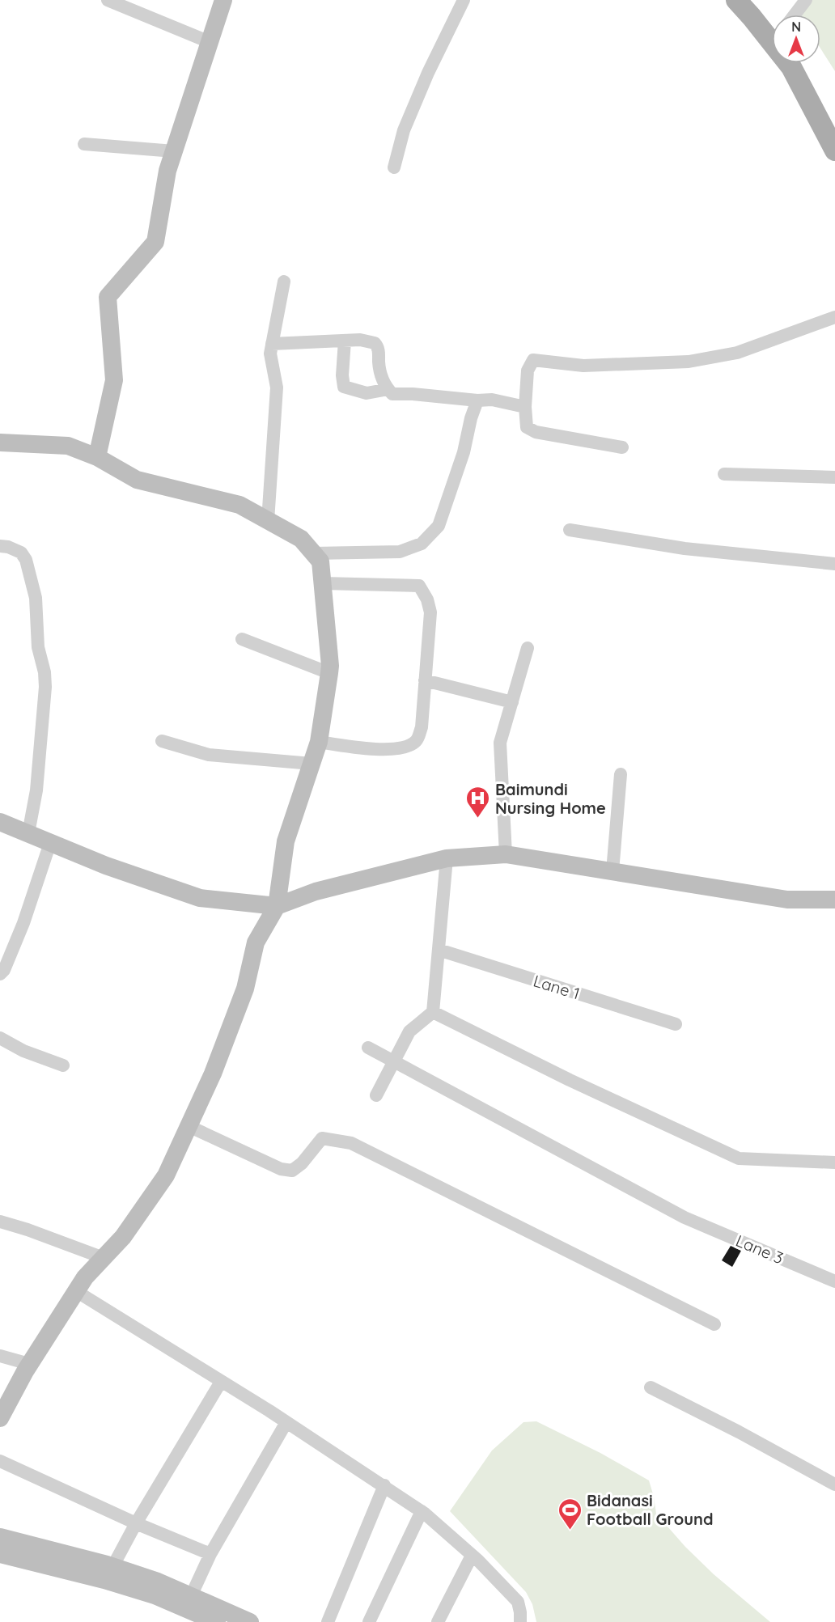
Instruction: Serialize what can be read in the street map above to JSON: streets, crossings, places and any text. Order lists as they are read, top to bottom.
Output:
{
  "streets": {
    "street": ["Lane 1", "Lane 3"]
  },
  "places": {
    "hospital": ["Baimundi Nursing Home"],
    "sports": ["Bidanasi Football Ground"]
  },
  "north": "top"
}
